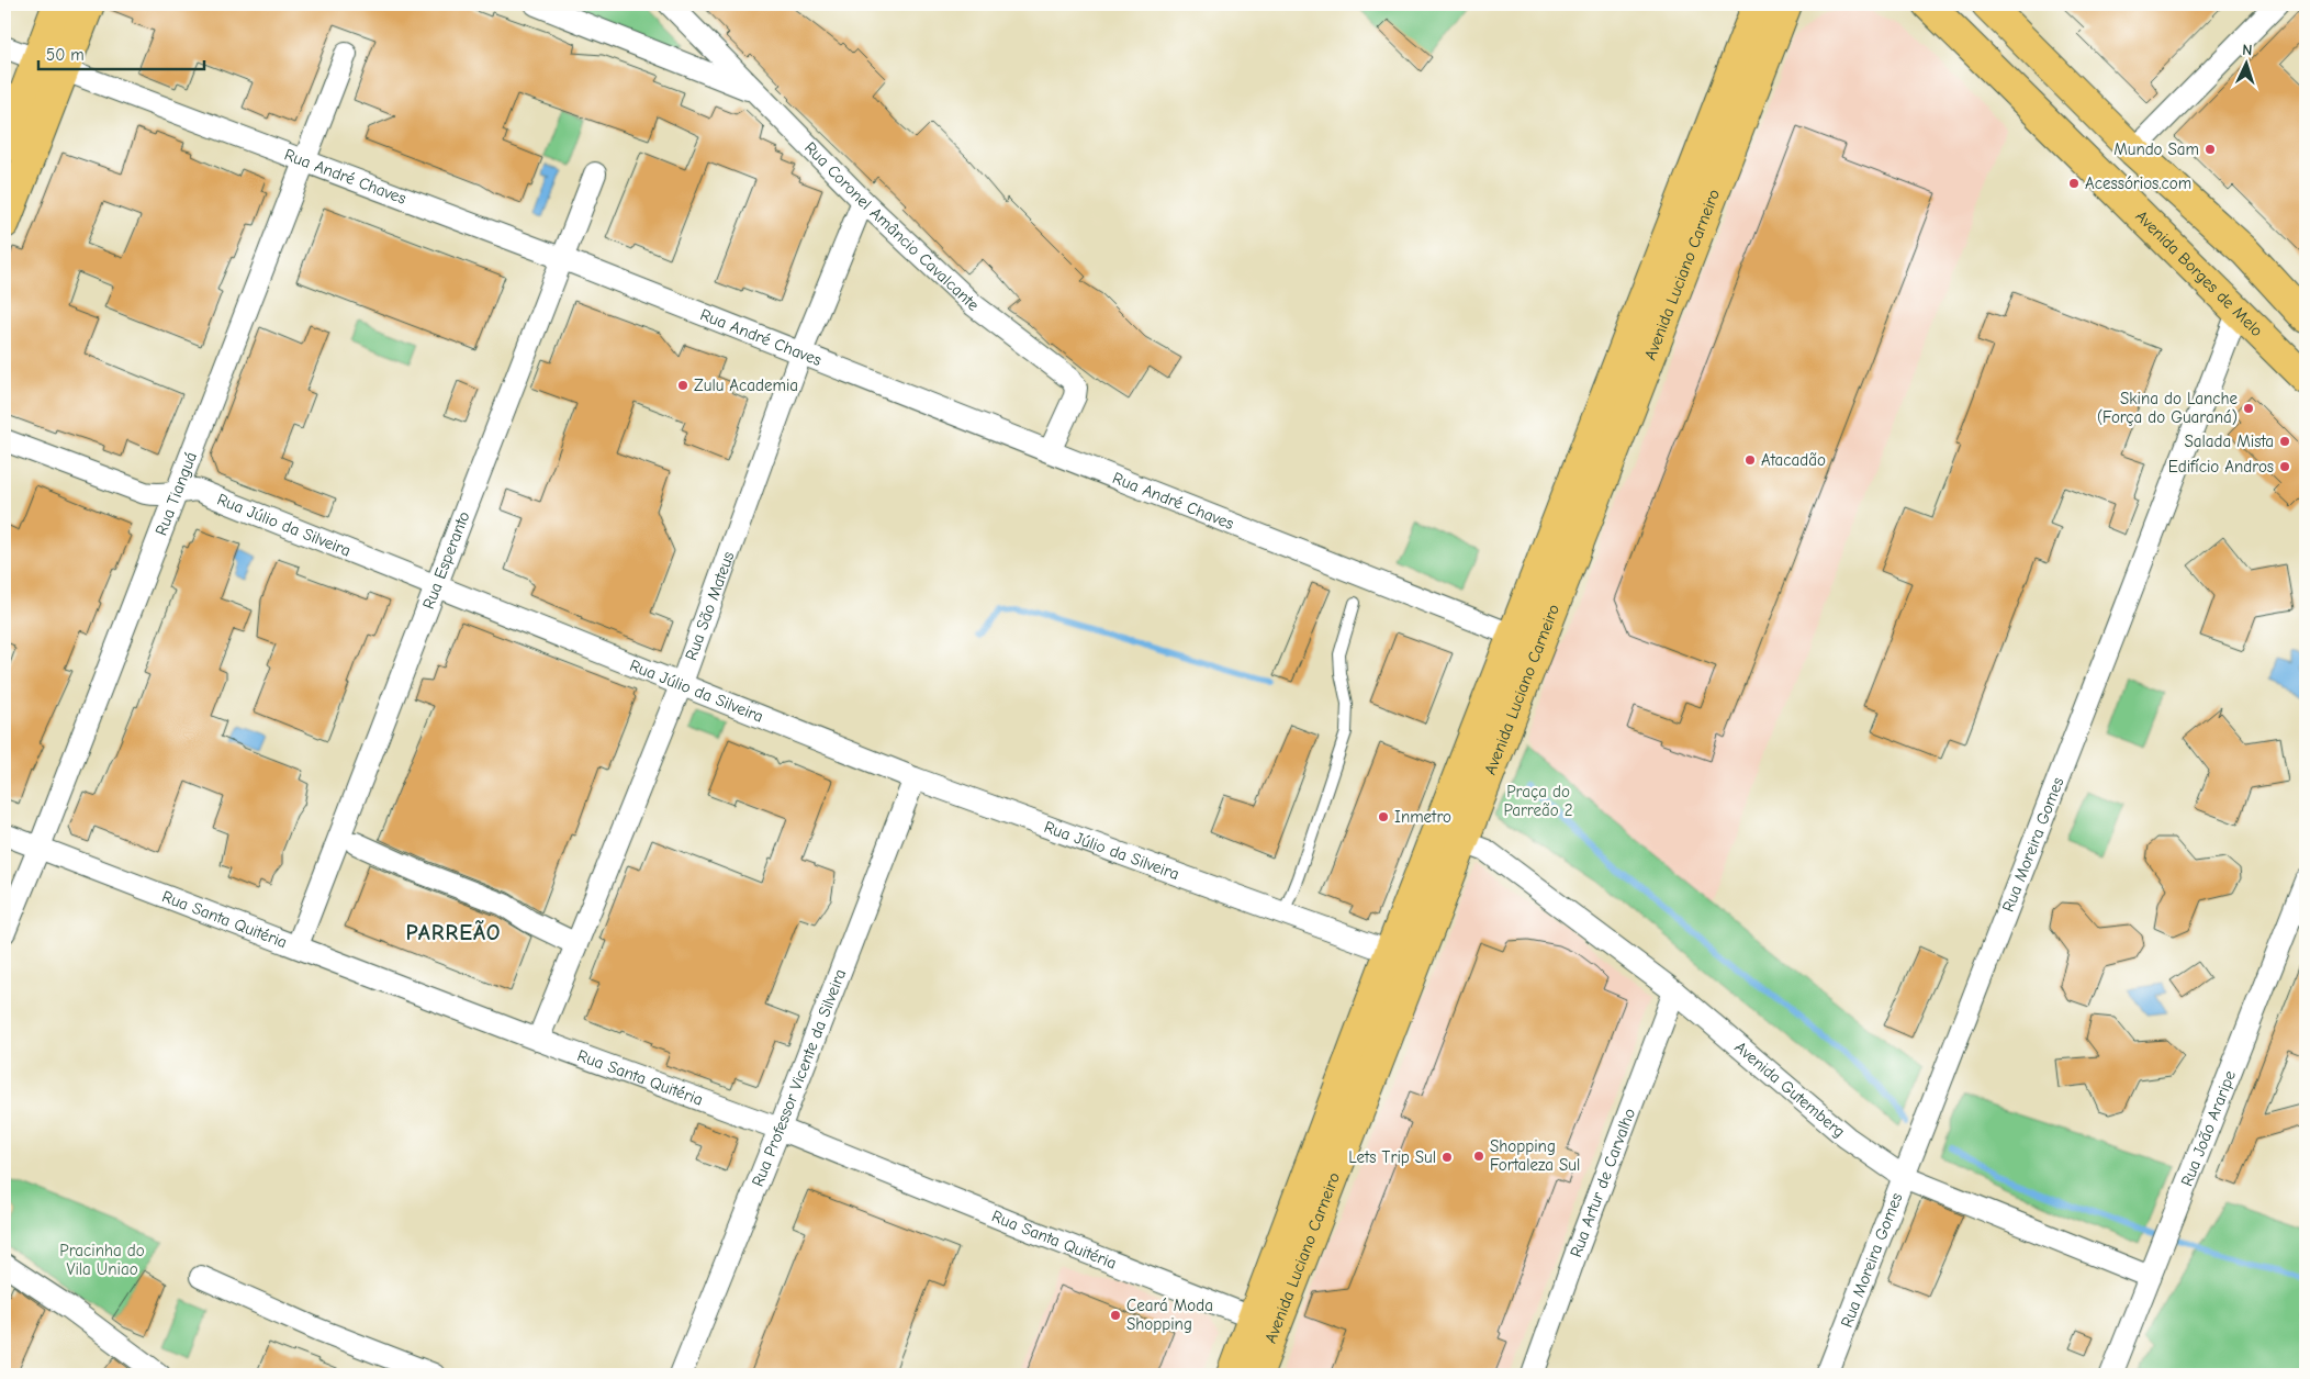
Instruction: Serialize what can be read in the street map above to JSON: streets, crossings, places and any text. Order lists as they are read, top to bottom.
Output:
{
  "streets": {
    "main road": ["Avenida Borges de Melo", "Avenida Luciano Carneiro"],
    "street": [
      "Rua André Chaves",
      "Rua Coronel Amâncio Cavalcante",
      "Rua Tianguá",
      "Rua Júlio da Silveira",
      "Rua Esperanto",
      "Rua São Mateus",
      "Rua Moreira Gomes",
      "Rua Santa Quitéria",
      "Rua Professor Vicente da Silveira",
      "Avenida Gutemberg",
      "Rua João Araripe",
      "Rua Artur de Carvalho"
    ]
  },
  "crossings": [
    ["Rua André Chaves", "Rua Coronel Amâncio Cavalcante"],
    ["Rua André Chaves", "Avenida Luciano Carneiro"],
    ["Rua André Chaves", "Rua Tianguá"],
    ["Rua André Chaves", "Rua Esperanto"],
    ["Rua André Chaves", "Rua São Mateus"],
    ["Rua Coronel Amâncio Cavalcante", "Rua São Mateus"],
    ["Avenida Borges de Melo", "Rua Moreira Gomes"],
    ["Avenida Luciano Carneiro", "Rua Júlio da Silveira"],
    ["Avenida Luciano Carneiro", "Rua Santa Quitéria"],
    ["Avenida Luciano Carneiro", "Avenida Gutemberg"],
    ["Rua Tianguá", "Rua Júlio da Silveira"],
    ["Rua Tianguá", "Rua Santa Quitéria"],
    ["Rua Júlio da Silveira", "Rua Esperanto"],
    ["Rua Júlio da Silveira", "Rua São Mateus"],
    ["Rua Júlio da Silveira", "Rua Professor Vicente da Silveira"],
    ["Rua Esperanto", "Rua Santa Quitéria"],
    ["Rua São Mateus", "Rua Santa Quitéria"],
    ["Rua Moreira Gomes", "Avenida Gutemberg"],
    ["Rua Santa Quitéria", "Rua Professor Vicente da Silveira"],
    ["Avenida Gutemberg", "Rua João Araripe"],
    ["Avenida Gutemberg", "Rua Artur de Carvalho"]
  ],
  "districts": ["PARREÃO"],
  "parks": ["Praça do Parreão 2", "Pracinha do Vila Uniao"],
  "places": [
    "Mundo Sam",
    "Acessórios.com",
    "Zulu Academia",
    "Skina do Lanche (Força do Guaraná)",
    "Salada Mista",
    "Atacadão",
    "Edifício Andros",
    "Inmetro",
    "Shopping Fortaleza Sul",
    "Lets Trip Sul",
    "Ceará Moda Shopping"
  ],
  "scale_bar": "50 m",
  "north": "top"
}
